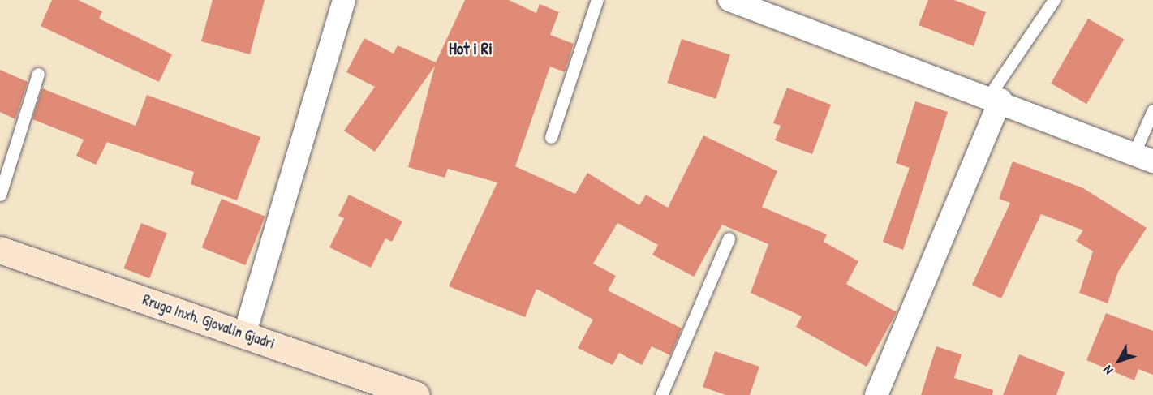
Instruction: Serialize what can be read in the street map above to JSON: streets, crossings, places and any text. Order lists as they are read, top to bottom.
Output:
{
  "streets": {
    "main road": ["Rruga Inxh. Gjovalin Gjadri"]
  },
  "districts": ["Hot i Ri"],
  "north": "bottom left"
}
